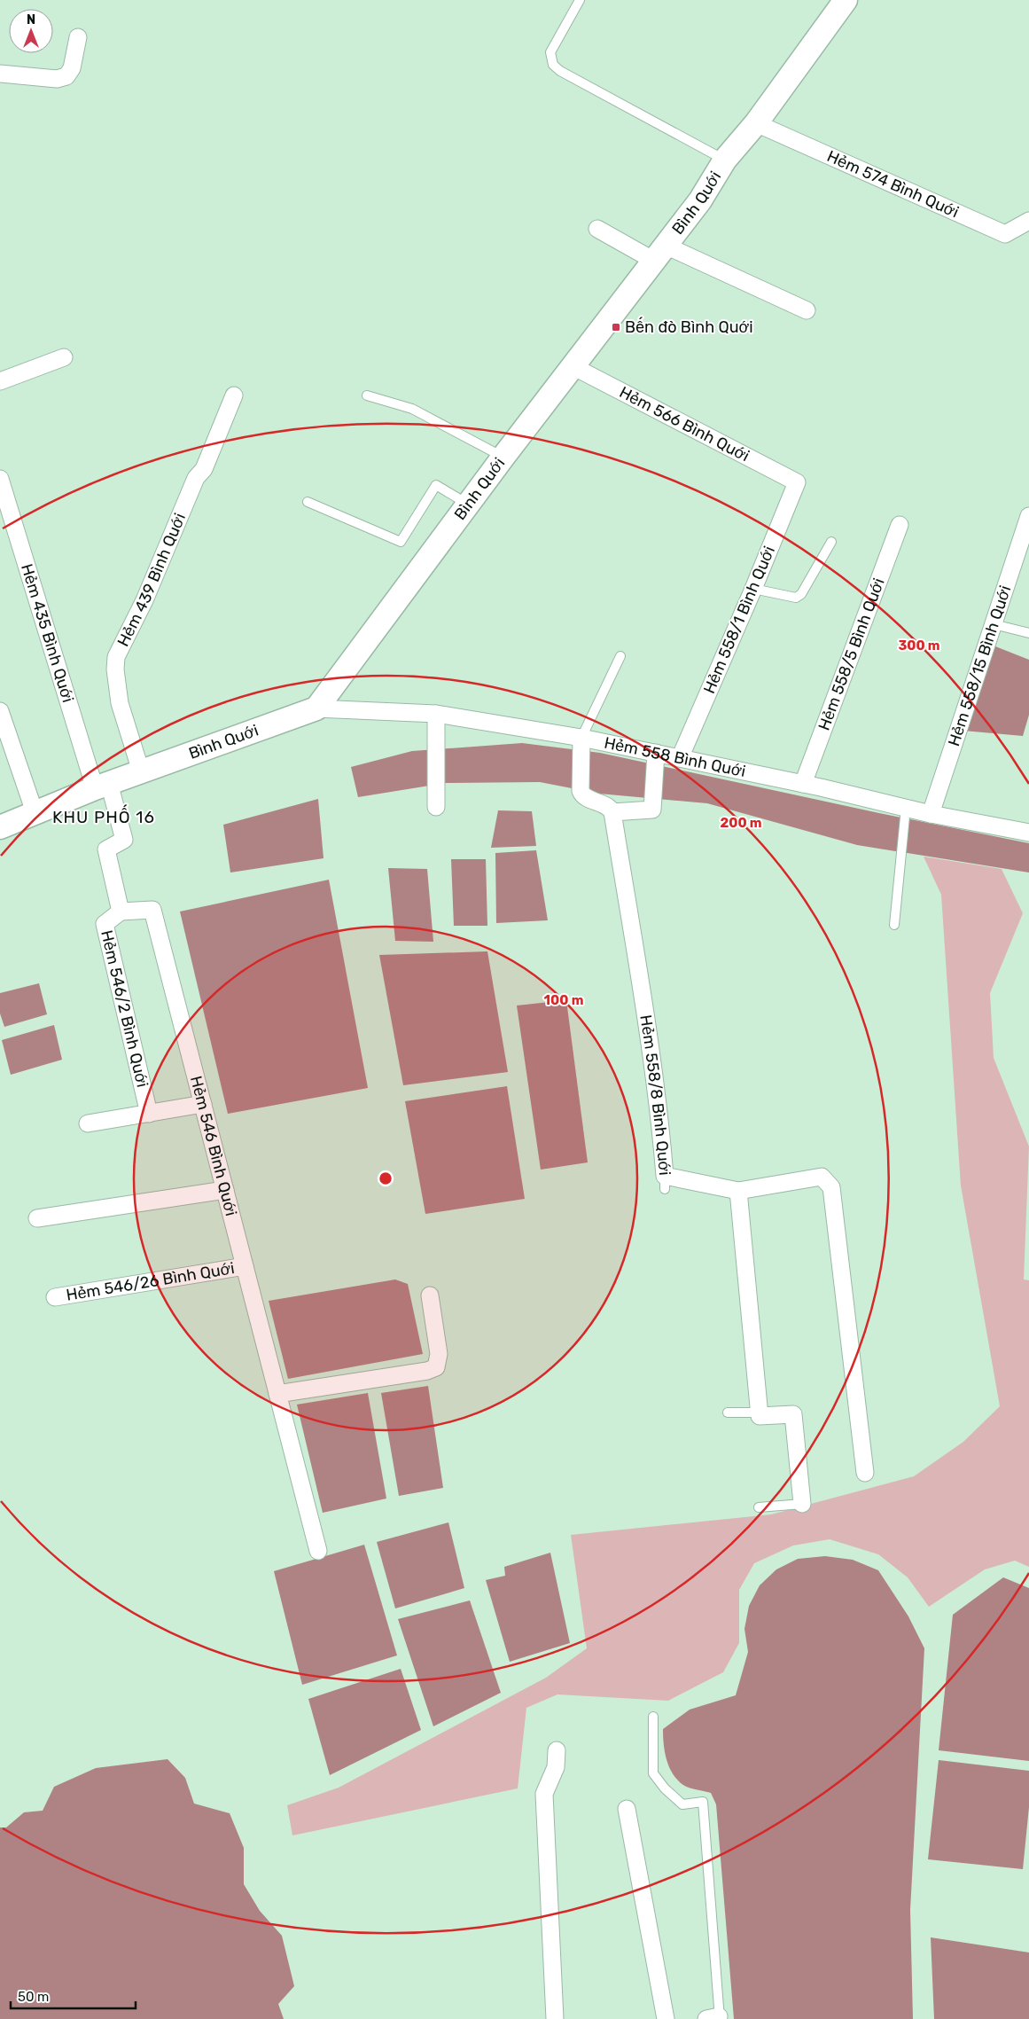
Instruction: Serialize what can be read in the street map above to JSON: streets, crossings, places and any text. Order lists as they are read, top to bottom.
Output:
{
  "streets": {
    "main road": ["Bình Quới"],
    "street": [
      "Hẻm 574 Bình Quới",
      "Hẻm 566 Bình Quới",
      "Hẻm 439 Bình Quới",
      "Hẻm 558/1 Bình Quới",
      "Hẻm 435 Bình Quới",
      "Hẻm 558/5 Bình Quới",
      "Hẻm 558/15 Bình Quới",
      "Hẻm 558 Bình Quới",
      "Hẻm 546/2 Bình Quới",
      "Hẻm 558/8 Bình Quới",
      "Hẻm 546 Bình Quới",
      "Hẻm 546/26 Bình Quới"
    ]
  },
  "crossings": [
    ["Hẻm 574 Bình Quới", "Bình Quới"],
    ["Bình Quới", "Hẻm 566 Bình Quới"],
    ["Bình Quới", "Hẻm 439 Bình Quới"],
    ["Bình Quới", "Hẻm 435 Bình Quới"],
    ["Bình Quới", "Hẻm 558 Bình Quới"],
    ["Hẻm 566 Bình Quới", "Hẻm 558/1 Bình Quới"],
    ["Hẻm 558/1 Bình Quới", "Hẻm 558 Bình Quới"],
    ["Hẻm 558/5 Bình Quới", "Hẻm 558 Bình Quới"],
    ["Hẻm 558/15 Bình Quới", "Hẻm 558 Bình Quới"],
    ["Hẻm 546/2 Bình Quới", "Hẻm 546 Bình Quới"],
    ["Hẻm 546 Bình Quới", "Hẻm 546/26 Bình Quới"]
  ],
  "districts": ["KHU PHỐ 16"],
  "places": {
    "transit": ["Bến đò Bình Quới"]
  },
  "scale_bar": "50 m",
  "north": "top",
  "rings": ["300 m", "200 m", "100 m"]
}
